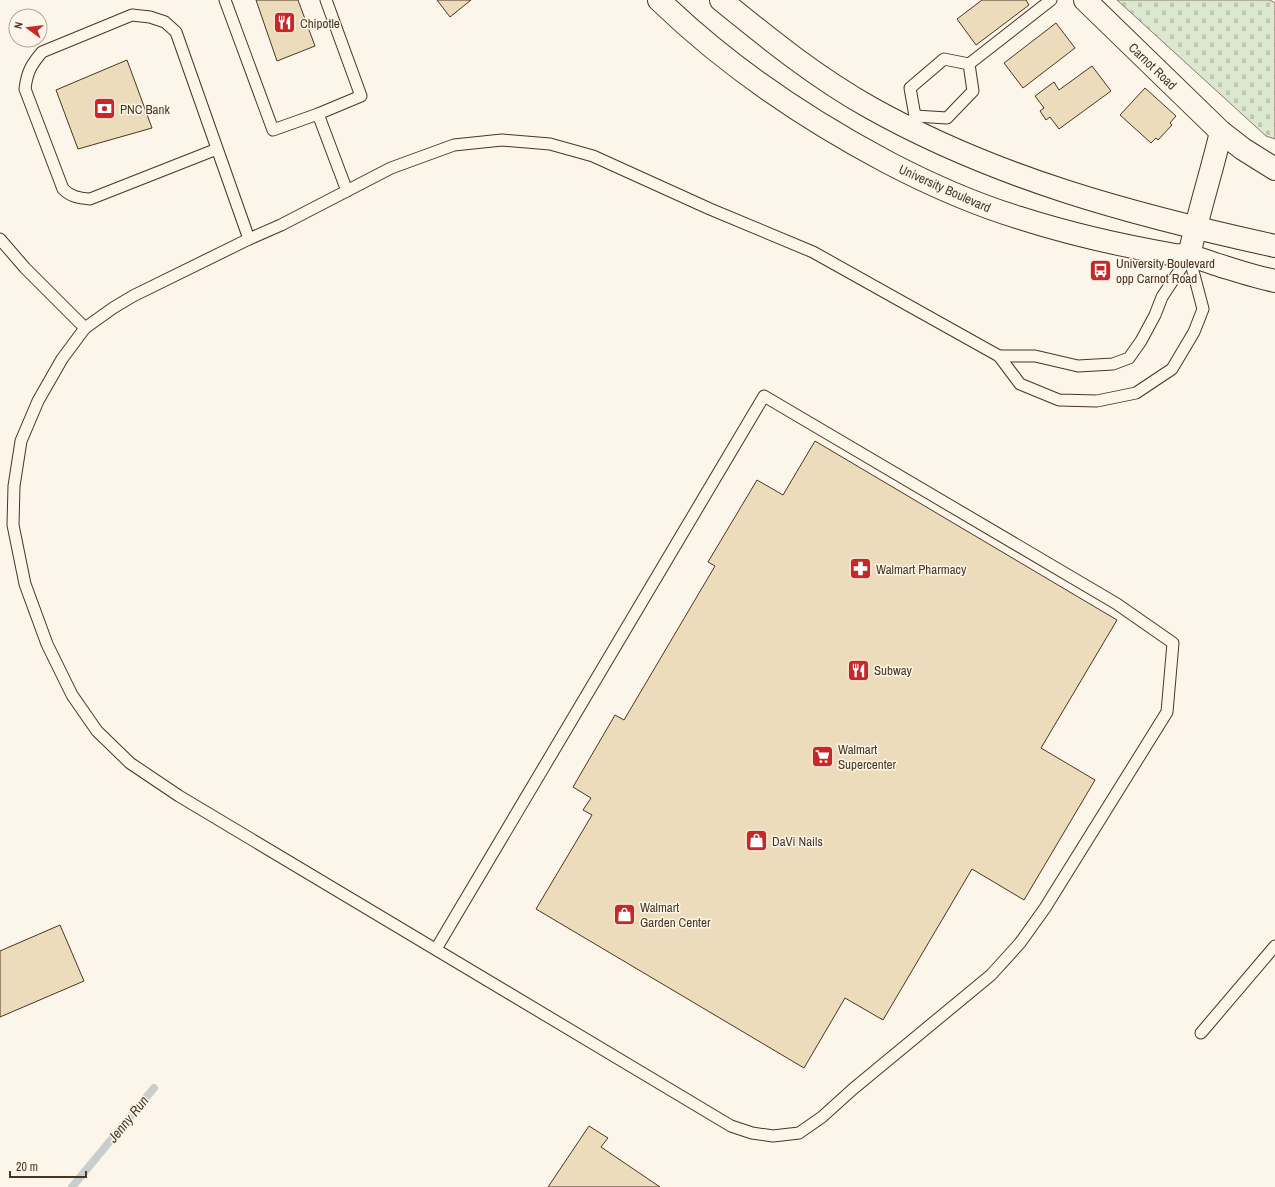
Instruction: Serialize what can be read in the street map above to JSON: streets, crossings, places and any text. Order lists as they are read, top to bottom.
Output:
{
  "streets": {
    "main road": ["Carnot Road", "University Boulevard"]
  },
  "water": ["Jenny Run"],
  "places": {
    "restaurant": ["Chipotle", "Subway"],
    "bank": ["PNC Bank"],
    "bus stop": ["University Boulevard opp Carnot Road"],
    "pharmacy": ["Walmart Pharmacy"],
    "supermarket": ["Walmart Supercenter"],
    "shop": ["DaVi Nails", "Walmart Garden Center"]
  },
  "scale_bar": "20 m",
  "north": "left"
}
